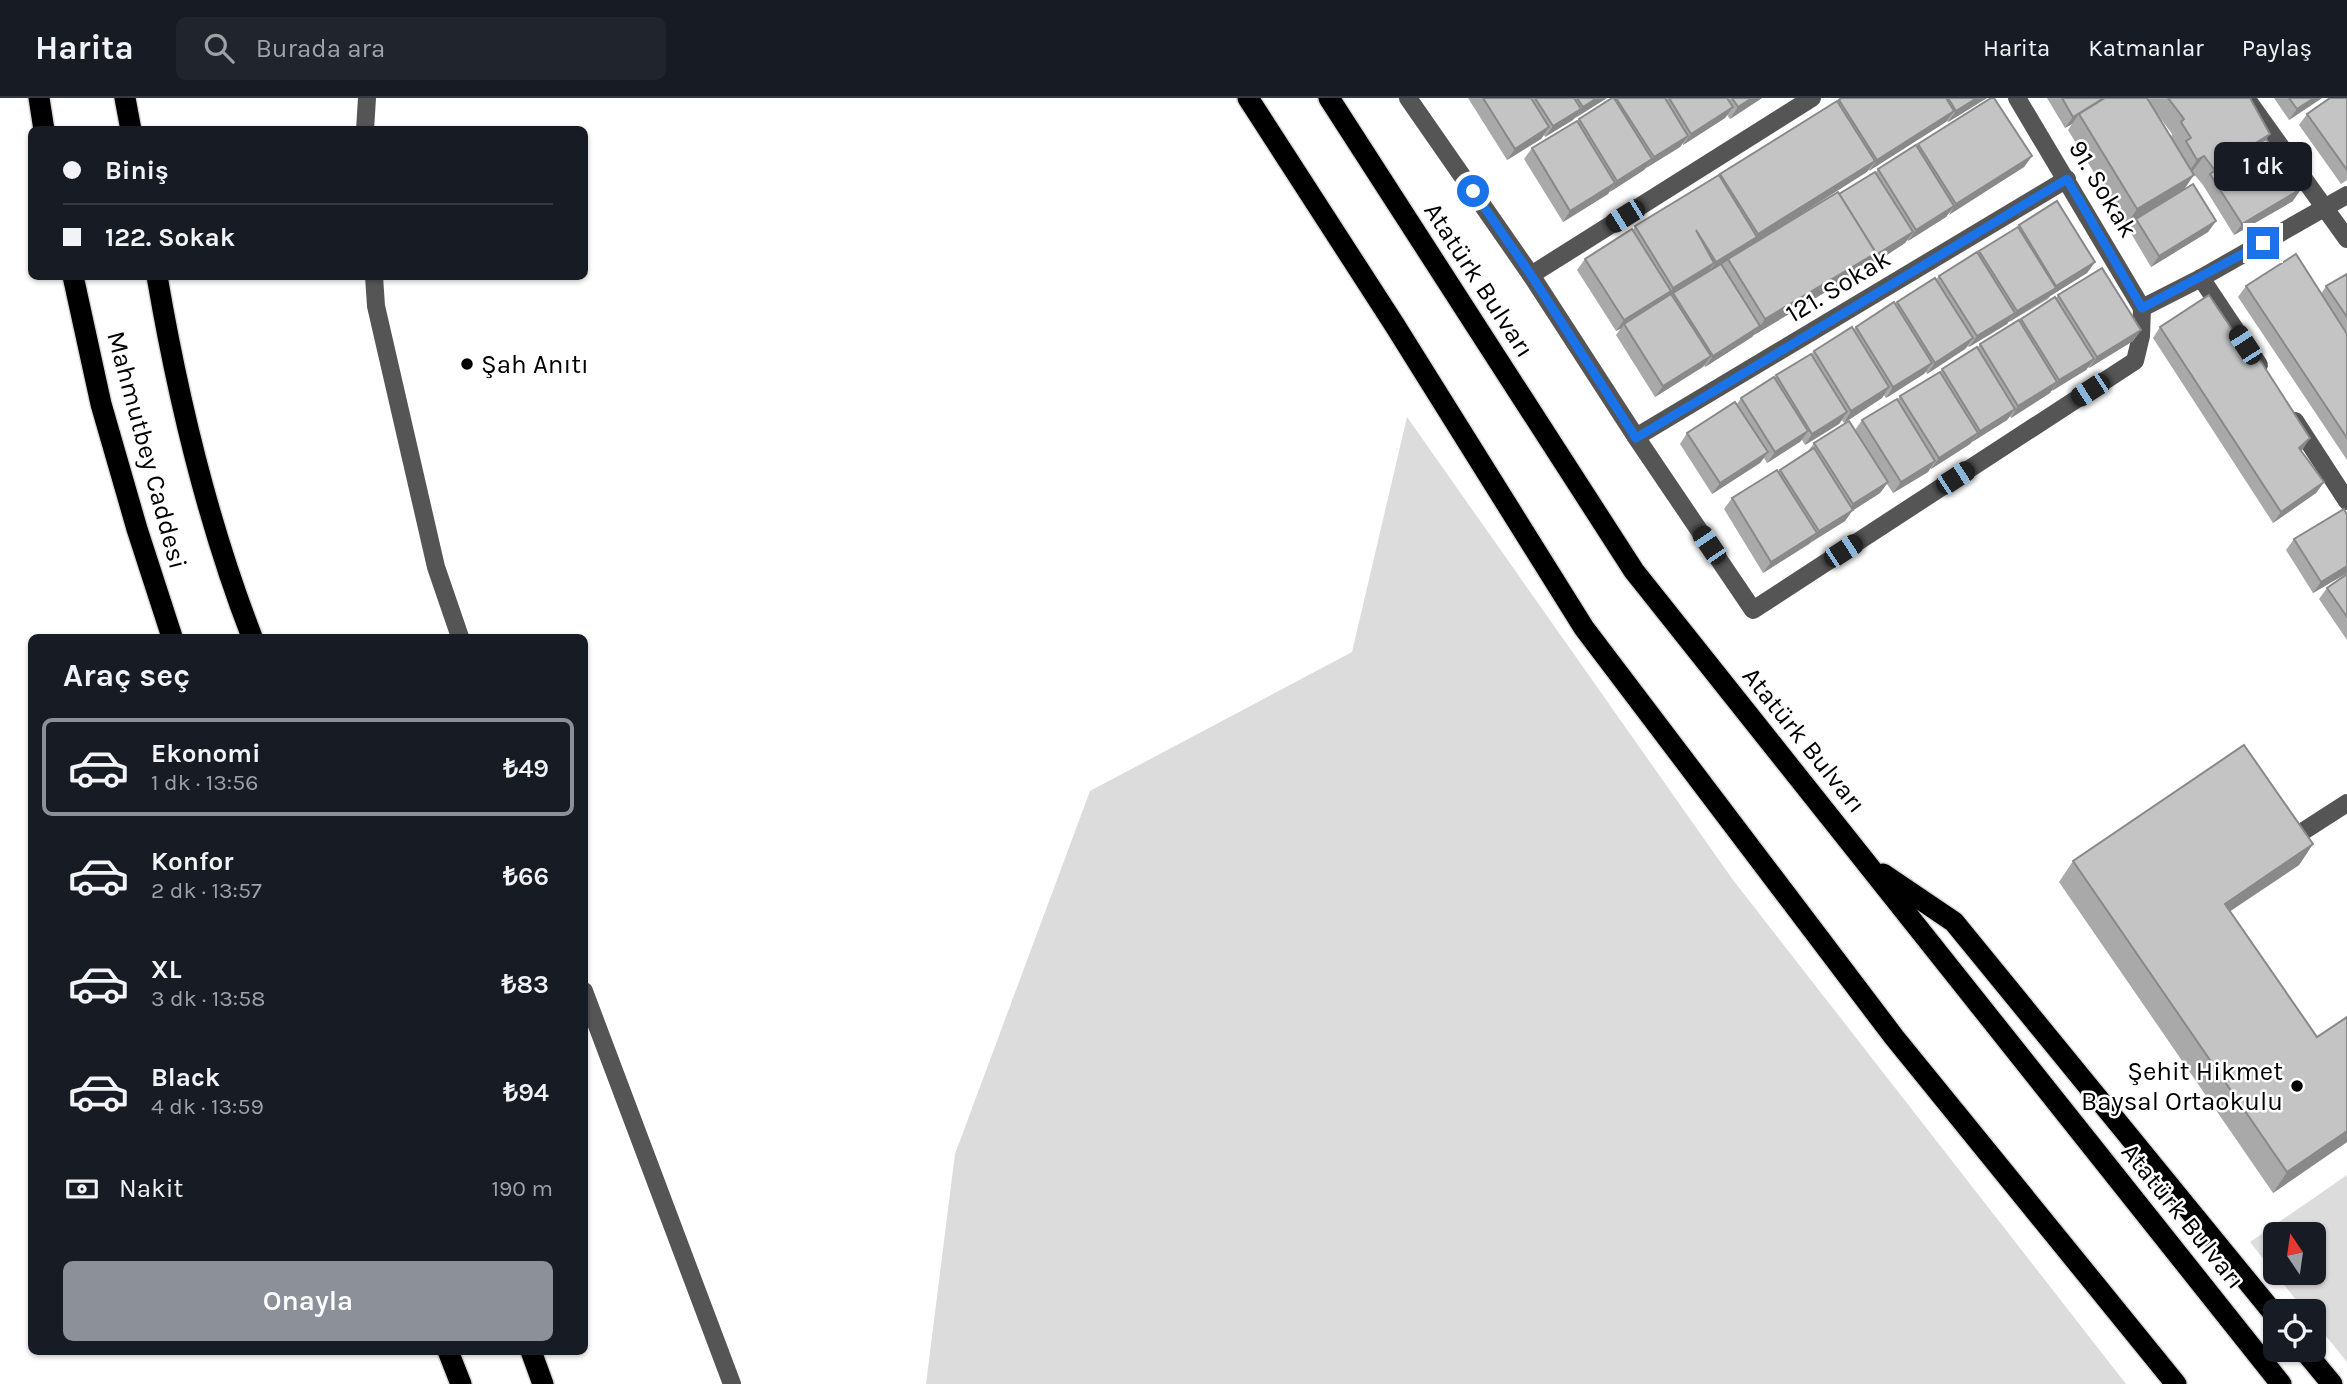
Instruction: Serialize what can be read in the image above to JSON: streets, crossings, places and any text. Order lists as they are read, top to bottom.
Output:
{
  "streets": {
    "highway": ["Atatürk Bulvarı", "Mahmutbey Caddesi"],
    "street": ["91. Sokak", "121. Sokak"]
  },
  "crossings": [
    ["91. Sokak", "121. Sokak"]
  ],
  "places": ["Şah Anıtı", "Şehit Hikmet Baysal Ortaokulu"],
  "north": "top",
  "page": {
    "header": "Harita",
    "search": "Burada ara",
    "nav": ["Harita", "Katmanlar", "Paylaş"],
    "banner": ["Biniş", "122. Sokak"],
    "bubble": "1 dk",
    "heading": "Araç seç",
    "list": [
      {
        "name": "Ekonomi",
        "note": "1 dk · 13:56",
        "value": "₺49"
      },
      {
        "name": "Konfor",
        "note": "2 dk · 13:57",
        "value": "₺66"
      },
      {
        "name": "XL",
        "note": "3 dk · 13:58",
        "value": "₺83"
      },
      {
        "name": "Black",
        "note": "4 dk · 13:59",
        "value": "₺94"
      }
    ],
    "pay": ["Nakit", "190 m"],
    "buttons": "Onayla"
  }
}
